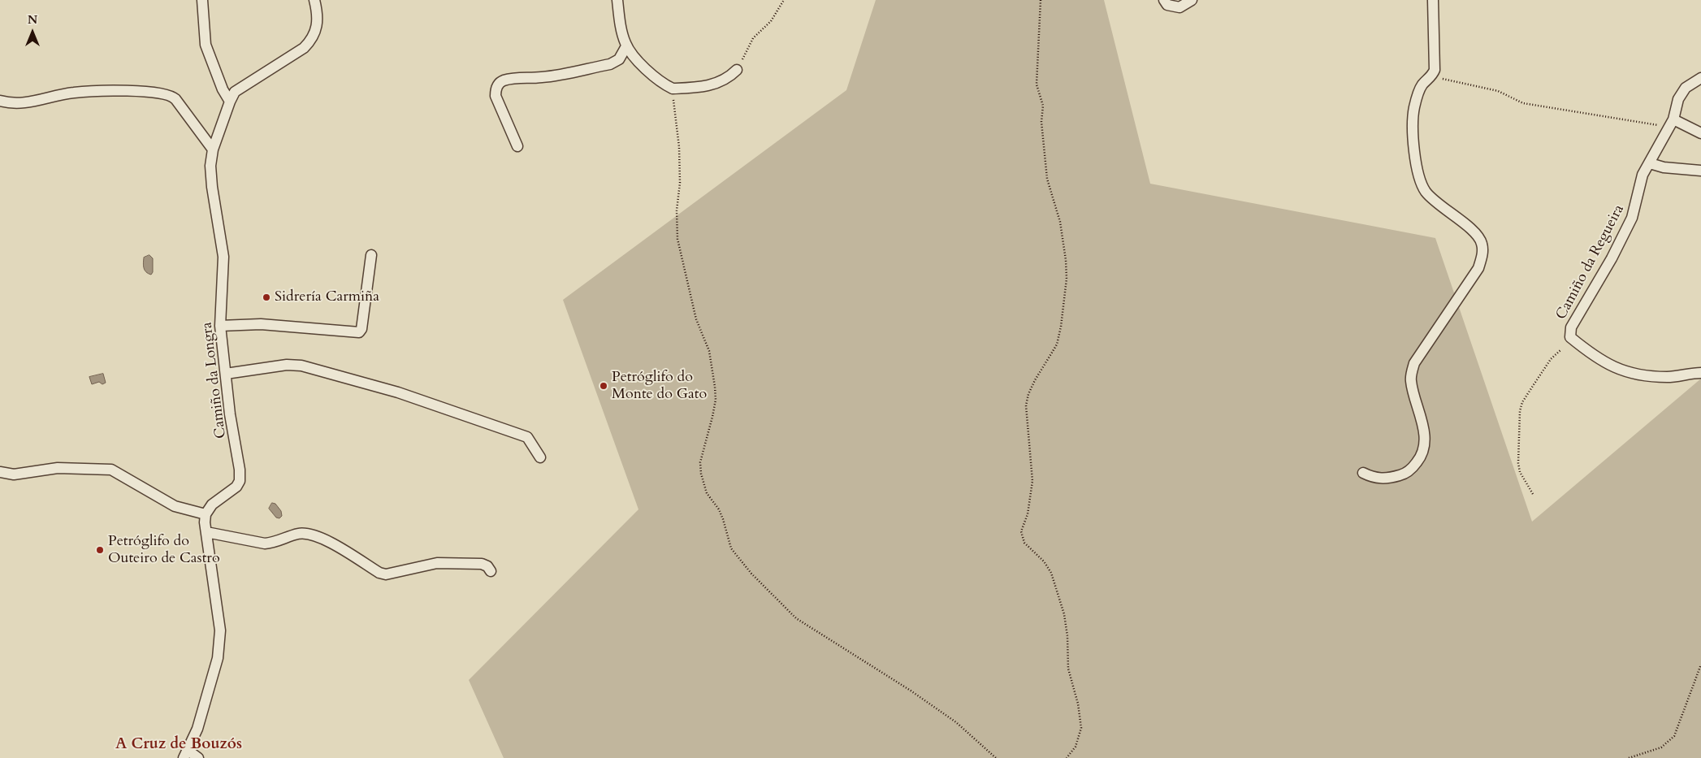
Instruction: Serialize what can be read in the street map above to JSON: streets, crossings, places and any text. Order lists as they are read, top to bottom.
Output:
{
  "streets": {
    "street": ["Camiño da Regueira", "Camiño da Longra"]
  },
  "districts": ["A Cruz de Bouzós"],
  "places": ["Sidrería Carmiña", "Petróglifo do Monte do Gato", "Petróglifo do Outeiro de Castro"],
  "north": "top"
}
